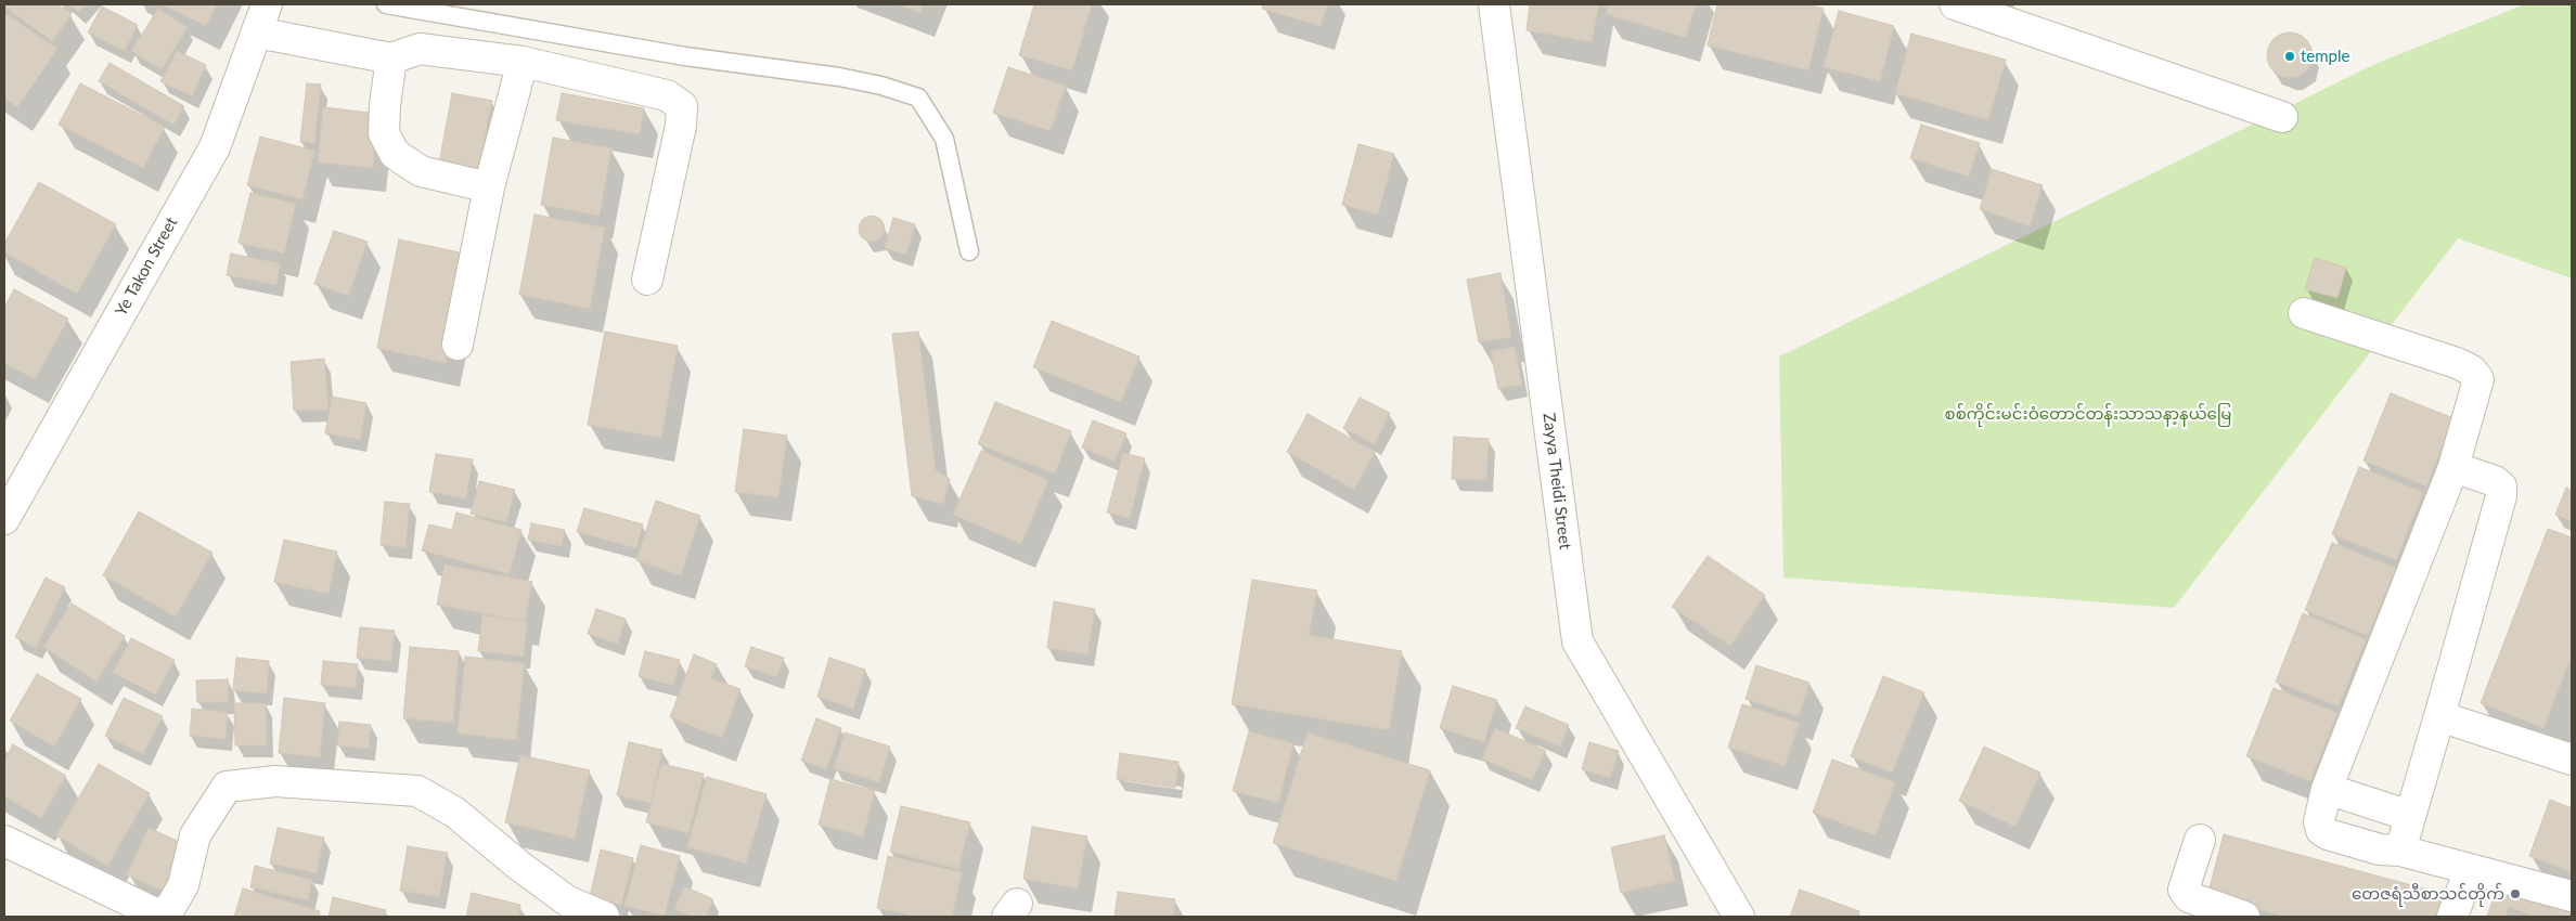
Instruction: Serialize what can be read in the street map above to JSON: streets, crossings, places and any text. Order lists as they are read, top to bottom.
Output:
{
  "streets": {
    "street": ["Ye Takon Street", "Zayya Theidi Street"]
  },
  "parks": ["စစ်ကိုင်းမင်းဝံတောင်တန်းသာသနာ့နယ်မြေ"],
  "places": ["temple", "တေဇရံသီစာသင်တိုက်"]
}
